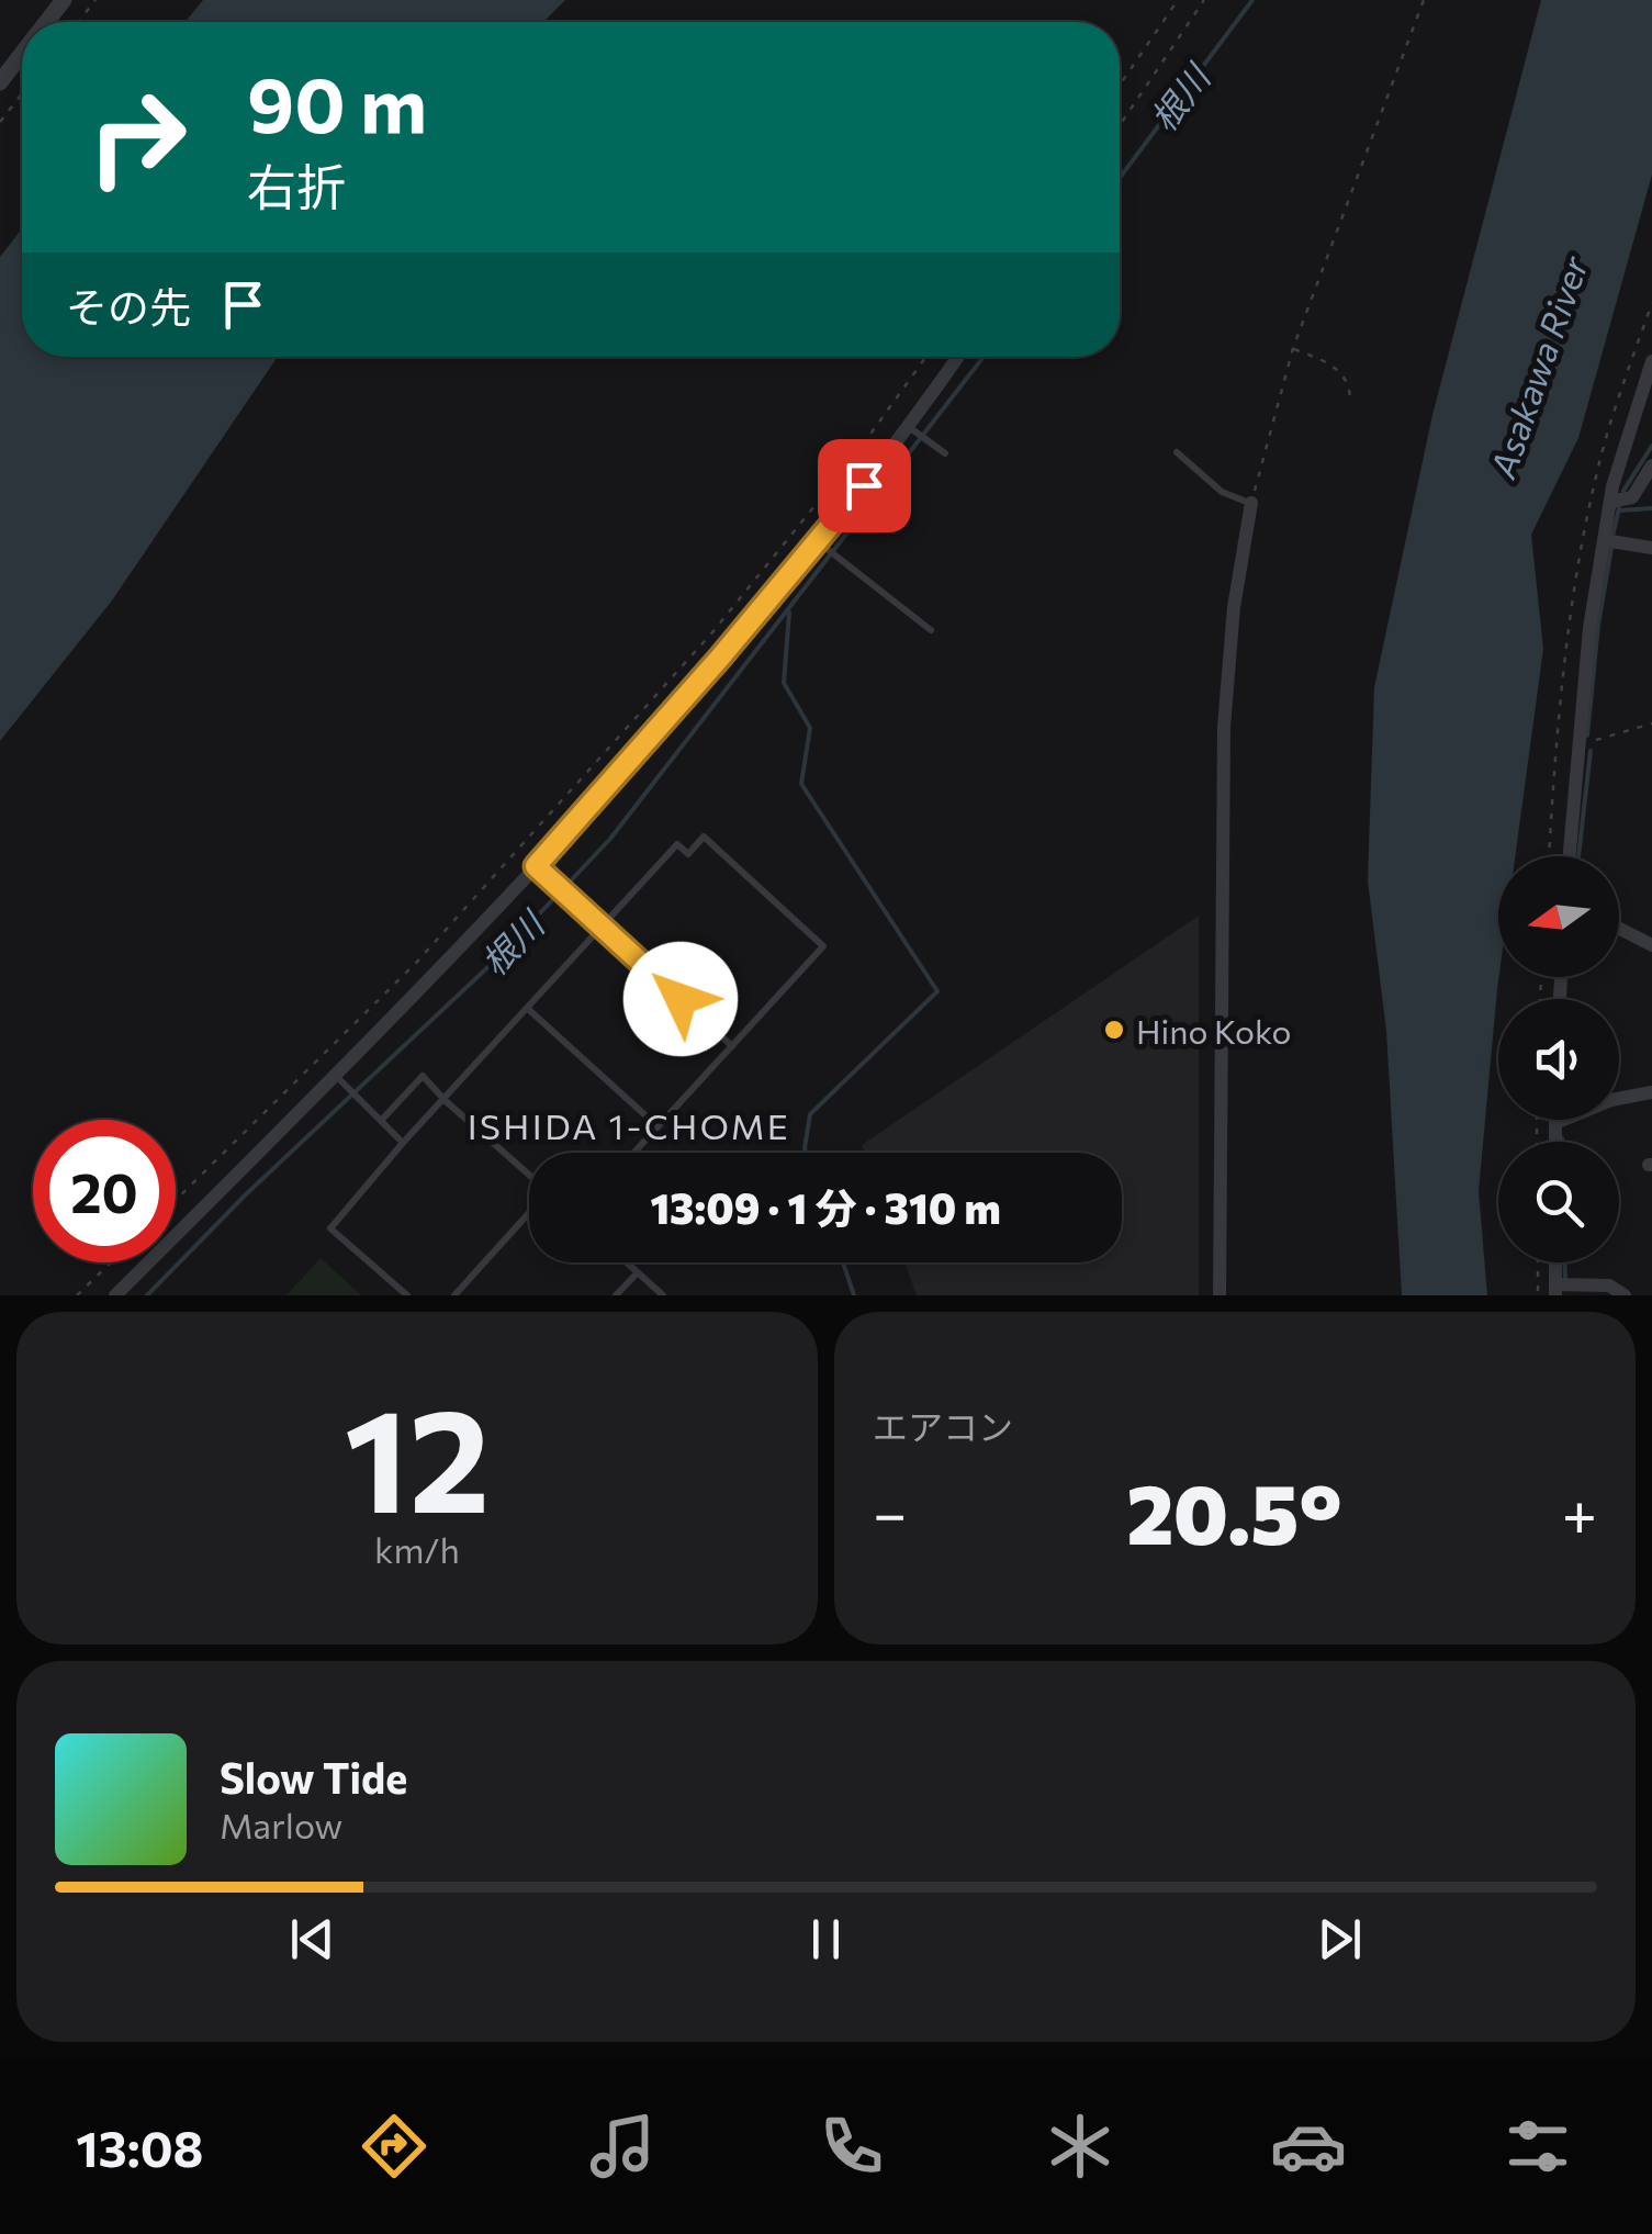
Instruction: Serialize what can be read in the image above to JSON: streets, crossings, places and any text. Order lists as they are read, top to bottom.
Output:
{
  "districts": ["ISHIDA 1-CHOME"],
  "water": ["根川", "Asakawa River"],
  "places": ["Hino Koko"],
  "north": "left",
  "page": {
    "turn": ["90 m", "右折"],
    "then": "その先",
    "limit": "20",
    "trip": "13:09 · 1 分 · 310 m",
    "tile": [
      ["12", "km/h"],
      "エアコン"
    ],
    "heat": ["−", "20.5°", "+"],
    "song": ["Slow Tide", "Marlow"],
    "tabs": "13:08"
  }
}
